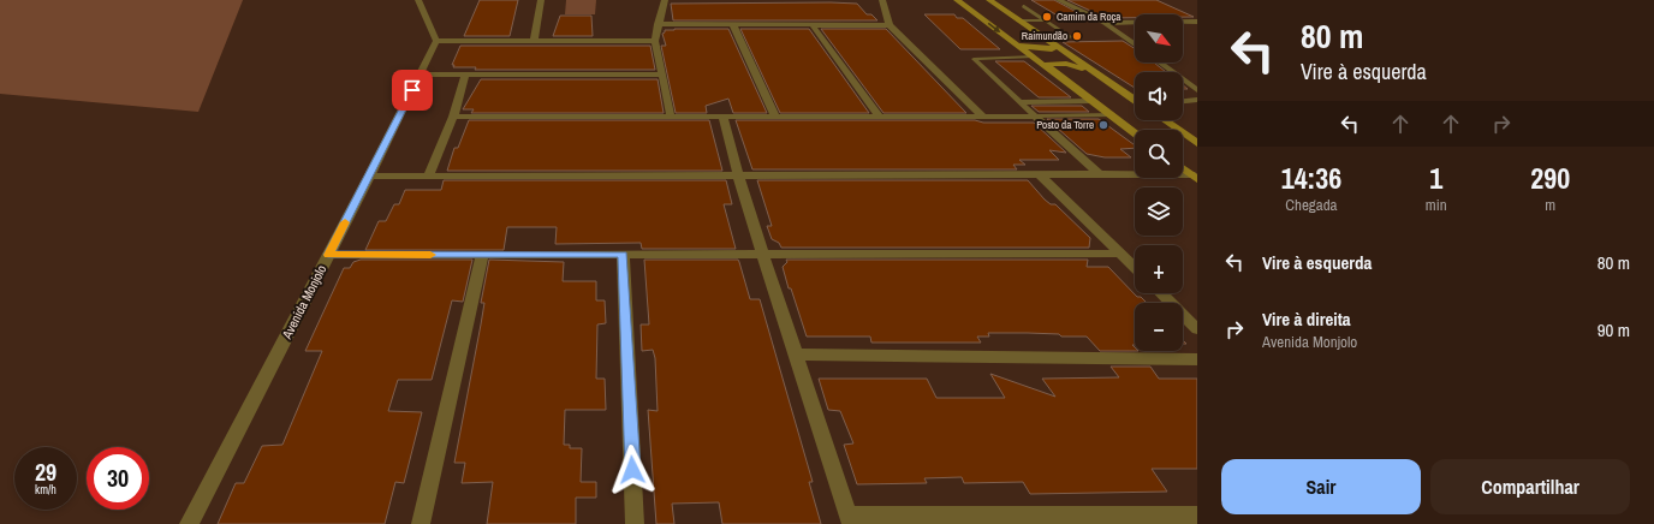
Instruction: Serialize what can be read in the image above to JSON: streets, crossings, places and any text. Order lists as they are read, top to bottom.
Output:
{
  "streets": {
    "street": ["Avenida Monjolo"]
  },
  "places": ["Camim da Roça", "Raimundão", "Posto da Torre"],
  "north": "bottom right",
  "page": {
    "turn": ["80 m", "Vire à esquerda"],
    "map_buttons": ["+", "−"],
    "eta": [
      "14:36",
      "Chegada",
      "1",
      "min",
      "290",
      "m"
    ],
    "list": [
      {
        "name": "Vire à esquerda",
        "value": "80 m"
      },
      {
        "name": "Vire à direita",
        "note": "Avenida Monjolo",
        "value": "90 m"
      }
    ],
    "speed": "29 km/h",
    "limit": "30",
    "buttons": ["Sair", "Compartilhar"]
  }
}
